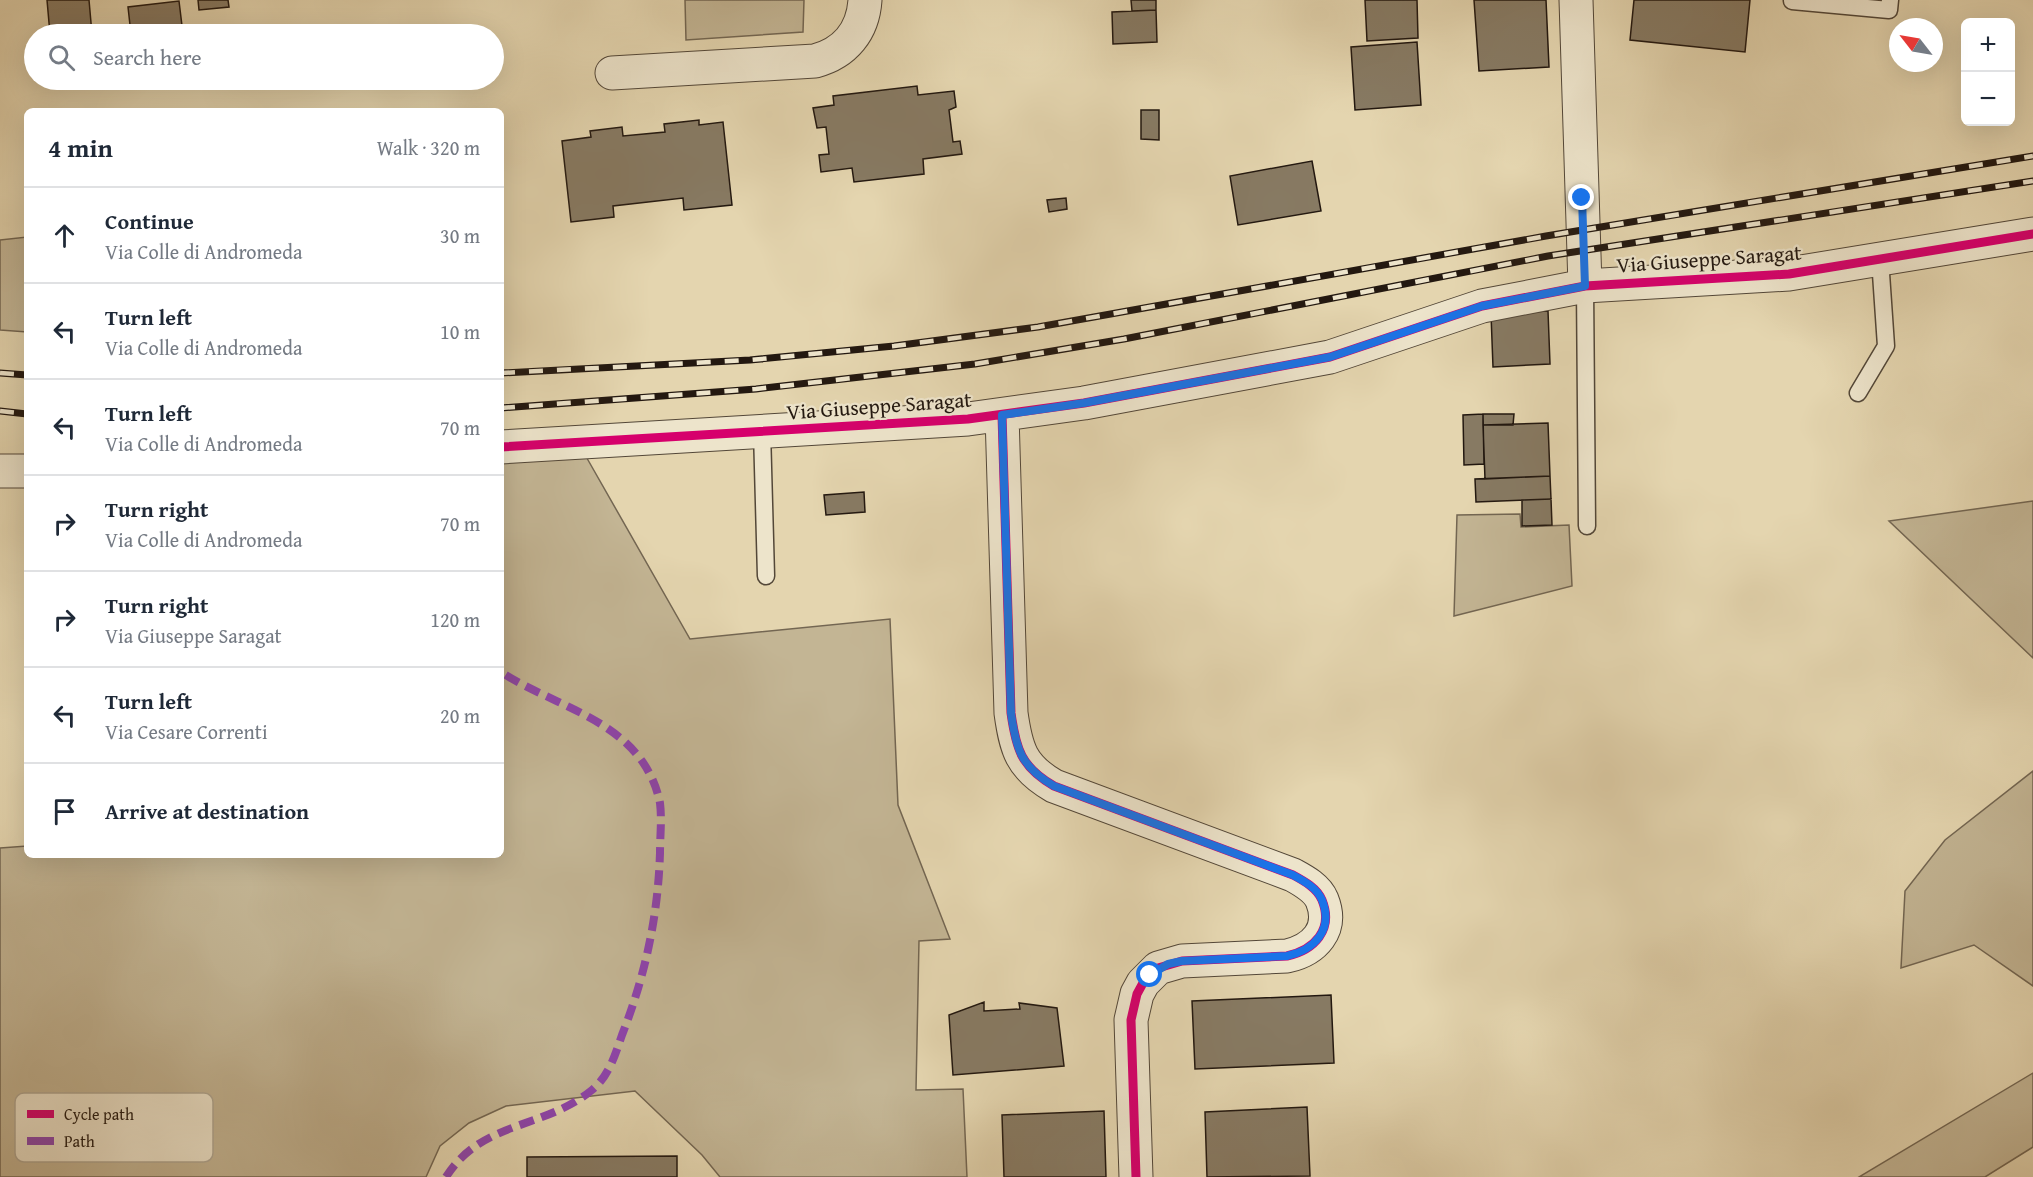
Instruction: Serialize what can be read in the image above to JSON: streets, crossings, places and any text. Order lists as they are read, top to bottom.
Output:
{
  "streets": {
    "street": ["Via Giuseppe Saragat"]
  },
  "legend": ["Cycle path", "Path"],
  "north": "top left",
  "page": {
    "map_buttons": ["+", "−"],
    "search": "Search here",
    "heading": ["4 min", "Walk · 320 m"],
    "list": [
      ["Continue", "Via Colle di Andromeda", "30 m"],
      ["Turn left", "Via Colle di Andromeda", "10 m"],
      ["Turn left", "Via Colle di Andromeda", "70 m"],
      ["Turn right", "Via Colle di Andromeda", "70 m"],
      ["Turn right", "Via Giuseppe Saragat", "120 m"],
      ["Turn left", "Via Cesare Correnti", "20 m"],
      "Arrive at destination"
    ]
  }
}
